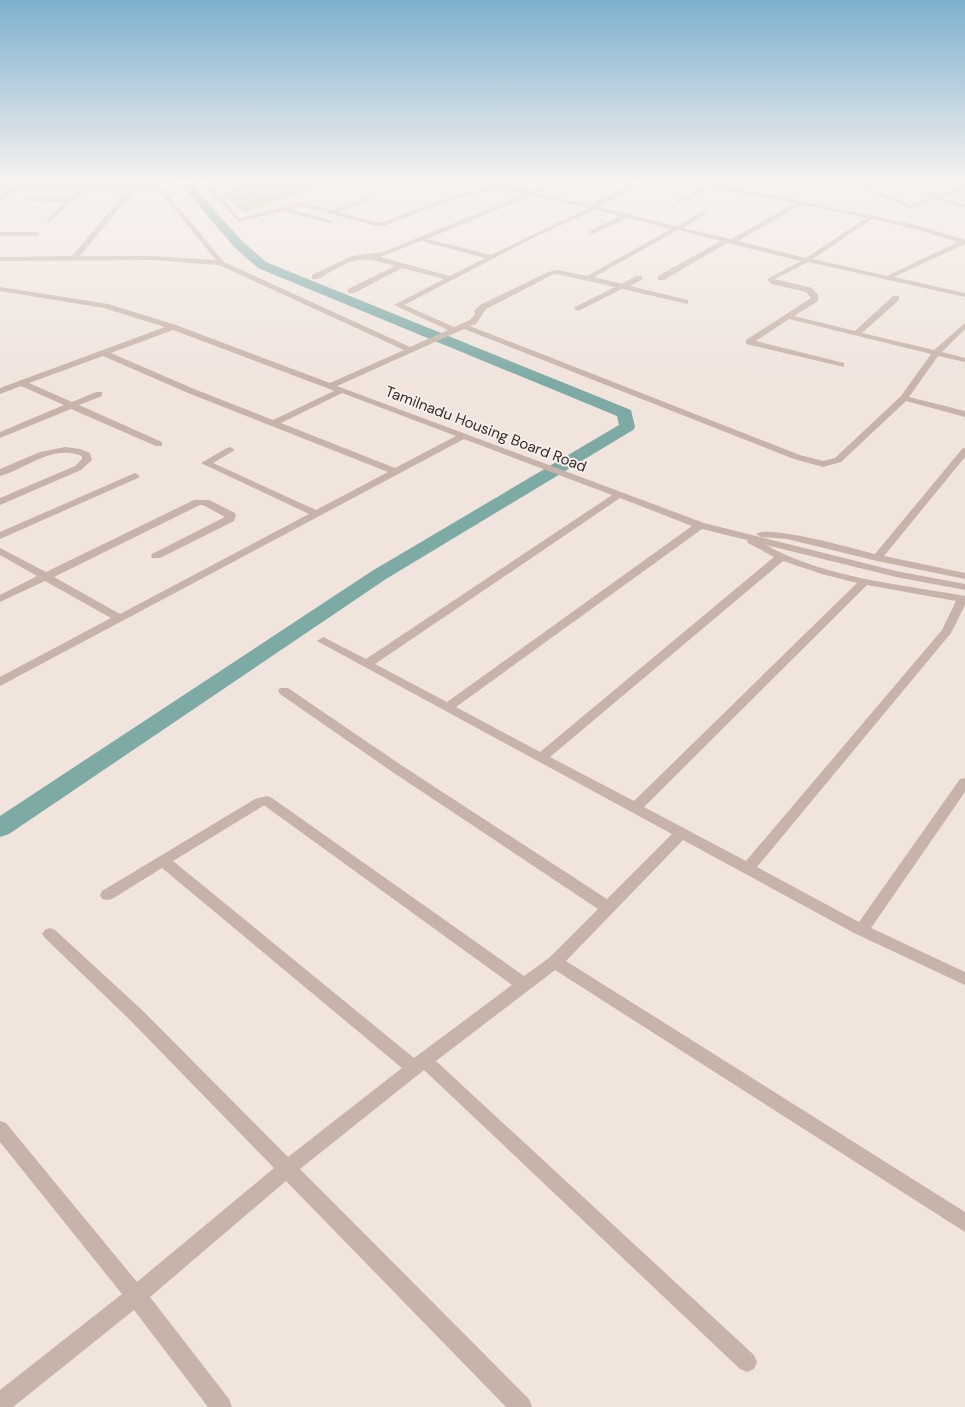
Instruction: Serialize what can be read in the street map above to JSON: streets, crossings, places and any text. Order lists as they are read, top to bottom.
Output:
{
  "streets": {
    "street": ["Tamilnadu Housing Board Road"]
  }
}
